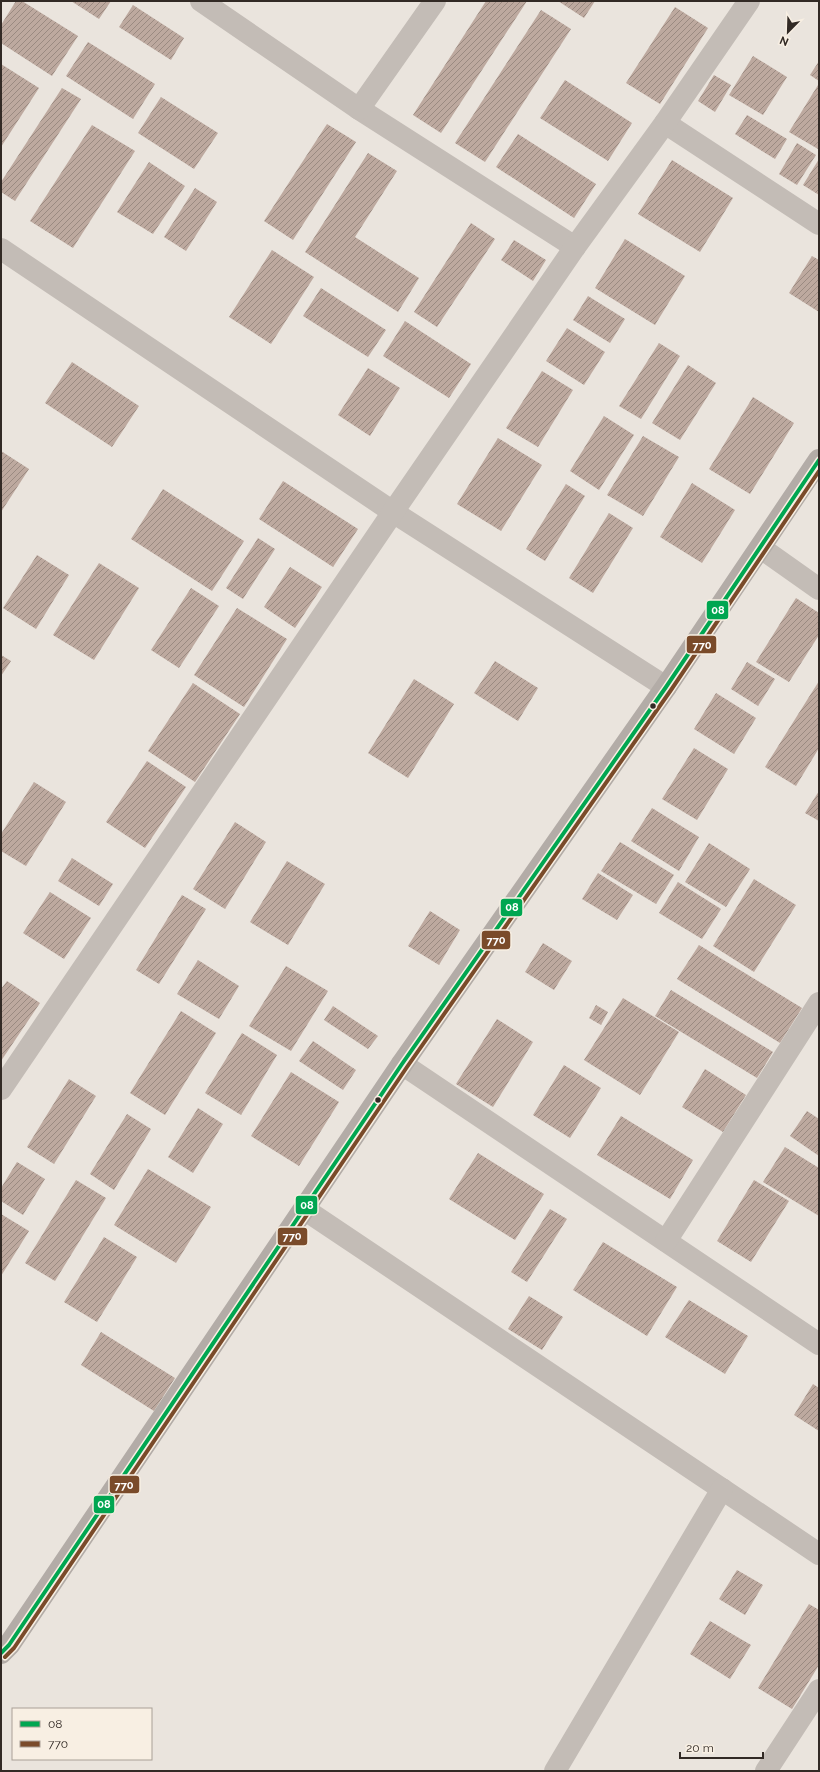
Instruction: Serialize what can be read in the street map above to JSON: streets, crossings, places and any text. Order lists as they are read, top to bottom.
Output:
{
  "lines": ["transit line 08", "transit line 770"],
  "legend": ["08", "770"],
  "scale_bar": "20 m",
  "north": "bottom left"
}
